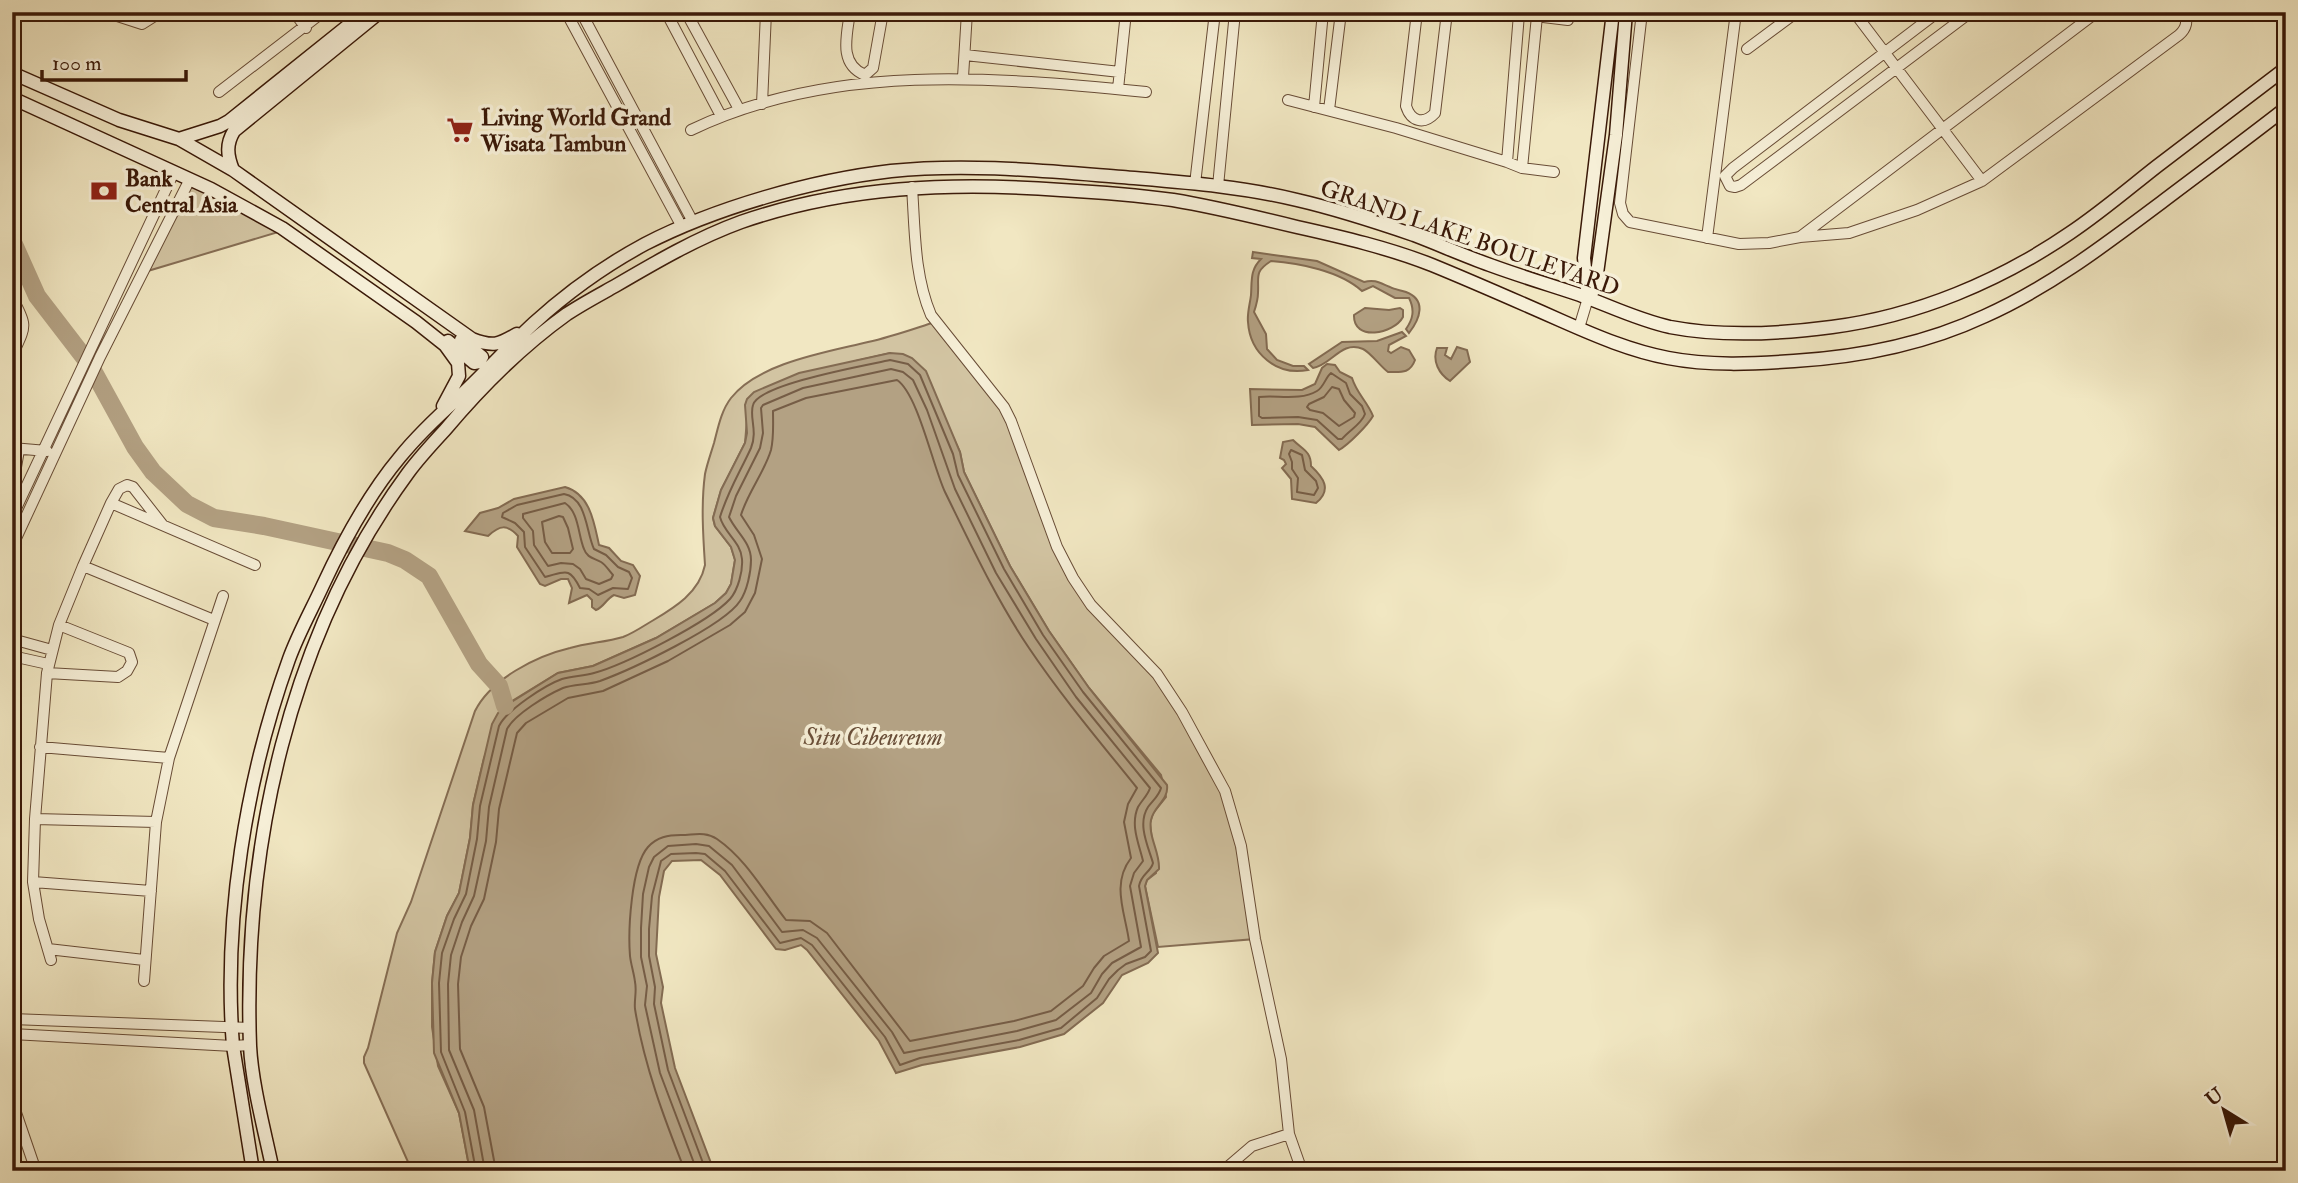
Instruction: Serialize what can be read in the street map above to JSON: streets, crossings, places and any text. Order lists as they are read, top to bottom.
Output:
{
  "streets": {
    "street": ["GRAND LAKE BOULEVARD"]
  },
  "water": ["Situ Cibeureum"],
  "places": {
    "supermarket": ["Living World Grand Wisata Tambun"],
    "bank": ["Bank Central Asia"]
  },
  "scale_bar": "100 m",
  "north": "top left"
}
